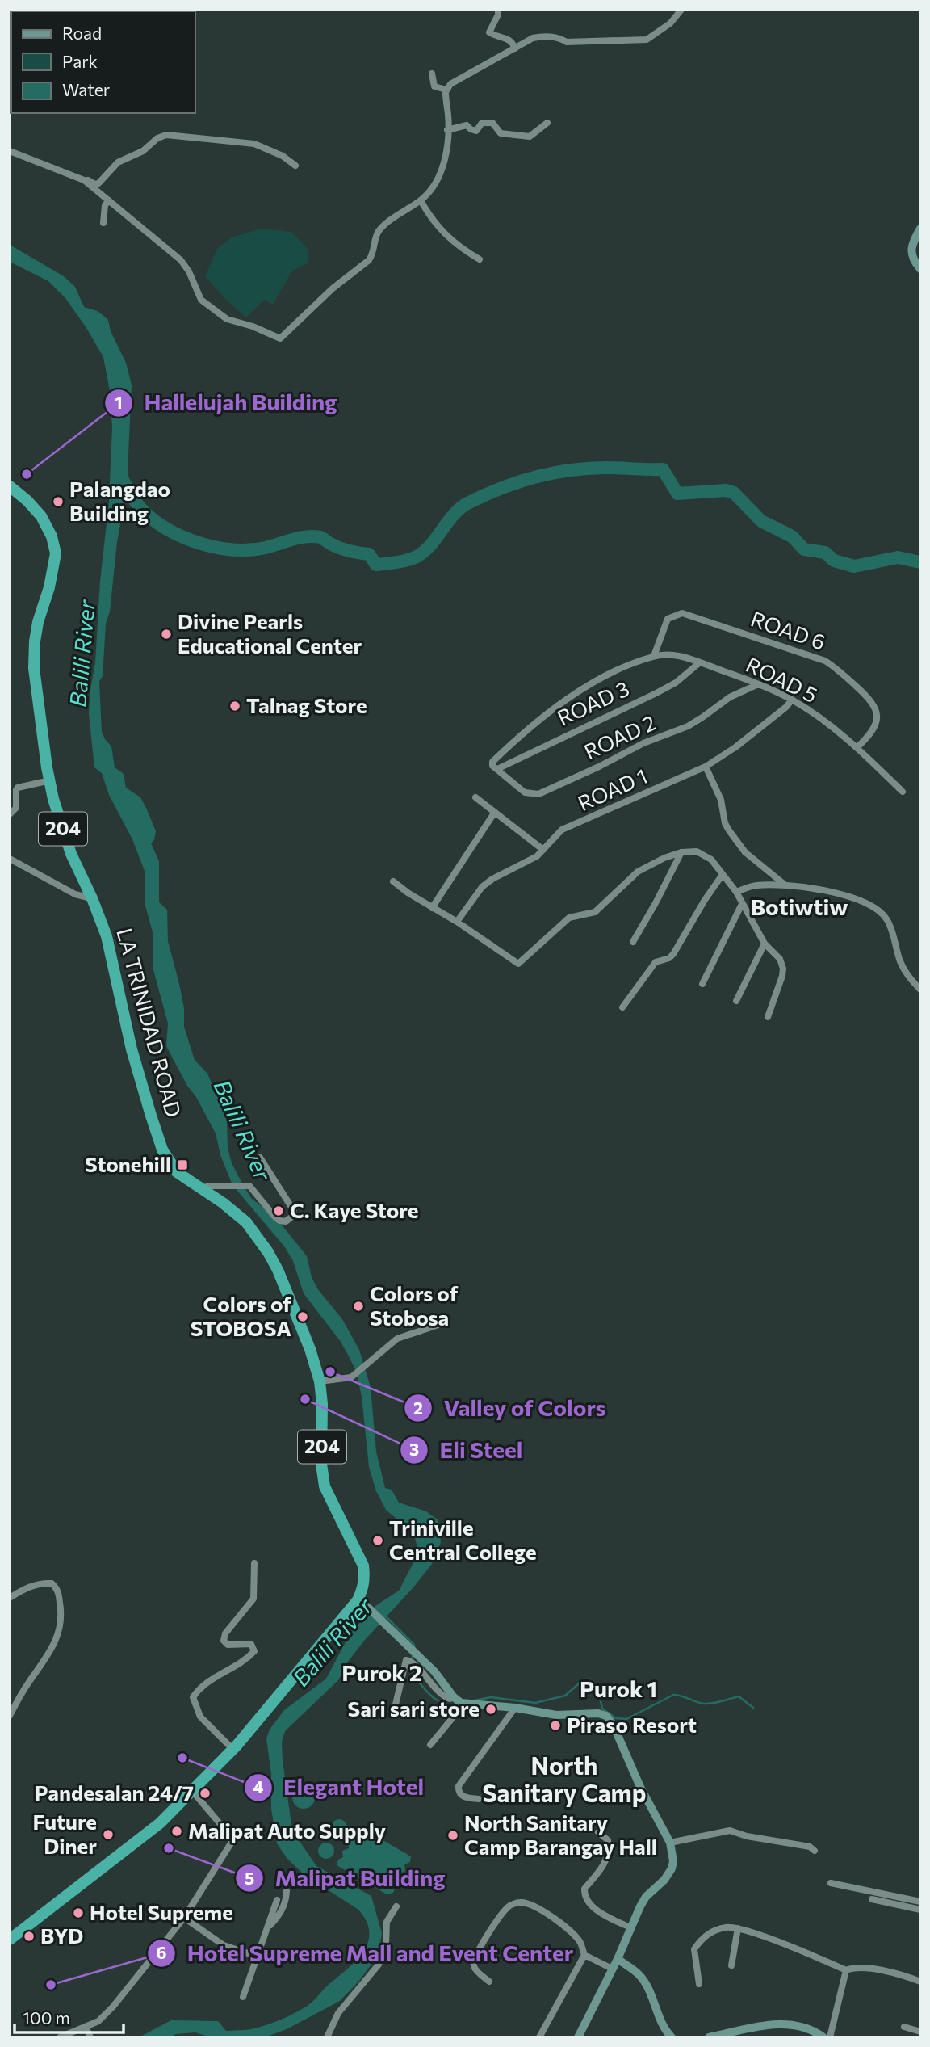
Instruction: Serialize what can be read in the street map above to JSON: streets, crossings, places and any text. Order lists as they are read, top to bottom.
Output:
{
  "streets": {
    "highway": ["204", "LA TRINIDAD ROAD"],
    "street": [
      "ROAD 6",
      "ROAD 5",
      "ROAD 3",
      "ROAD 2",
      "ROAD 1"
    ]
  },
  "crossings": [
    ["ROAD 6", "ROAD 5"],
    ["ROAD 5", "ROAD 3"],
    ["ROAD 5", "ROAD 2"],
    ["ROAD 5", "ROAD 1"],
    ["ROAD 3", "ROAD 2"],
    ["204", "LA TRINIDAD ROAD"]
  ],
  "districts": [
    "Botiwtiw",
    "Purok 2",
    "Purok 1",
    "North Sanitary Camp"
  ],
  "water": ["Balili River"],
  "places": {
    "other": [
      "Hallelujah Building",
      "Palangdao Building",
      "Divine Pearls Educational Center",
      "Talnag Store",
      "C. Kaye Store",
      "Colors of Stobosa",
      "Colors of STOBOSA",
      "Valley of Colors",
      "Eli Steel",
      "Triniville Central College",
      "Sari sari store",
      "Piraso Resort",
      "Elegant Hotel",
      "Pandesalan 24/7",
      "Malipat Auto Supply",
      "Future Diner",
      "North Sanitary Camp Barangay Hall",
      "Malipat Building",
      "Hotel Supreme",
      "BYD",
      "Hotel Supreme Mall and Event Center"
    ],
    "transit": ["Stonehill"]
  },
  "legend": ["Road", "Park", "Water"],
  "scale_bar": "100 m"
}
